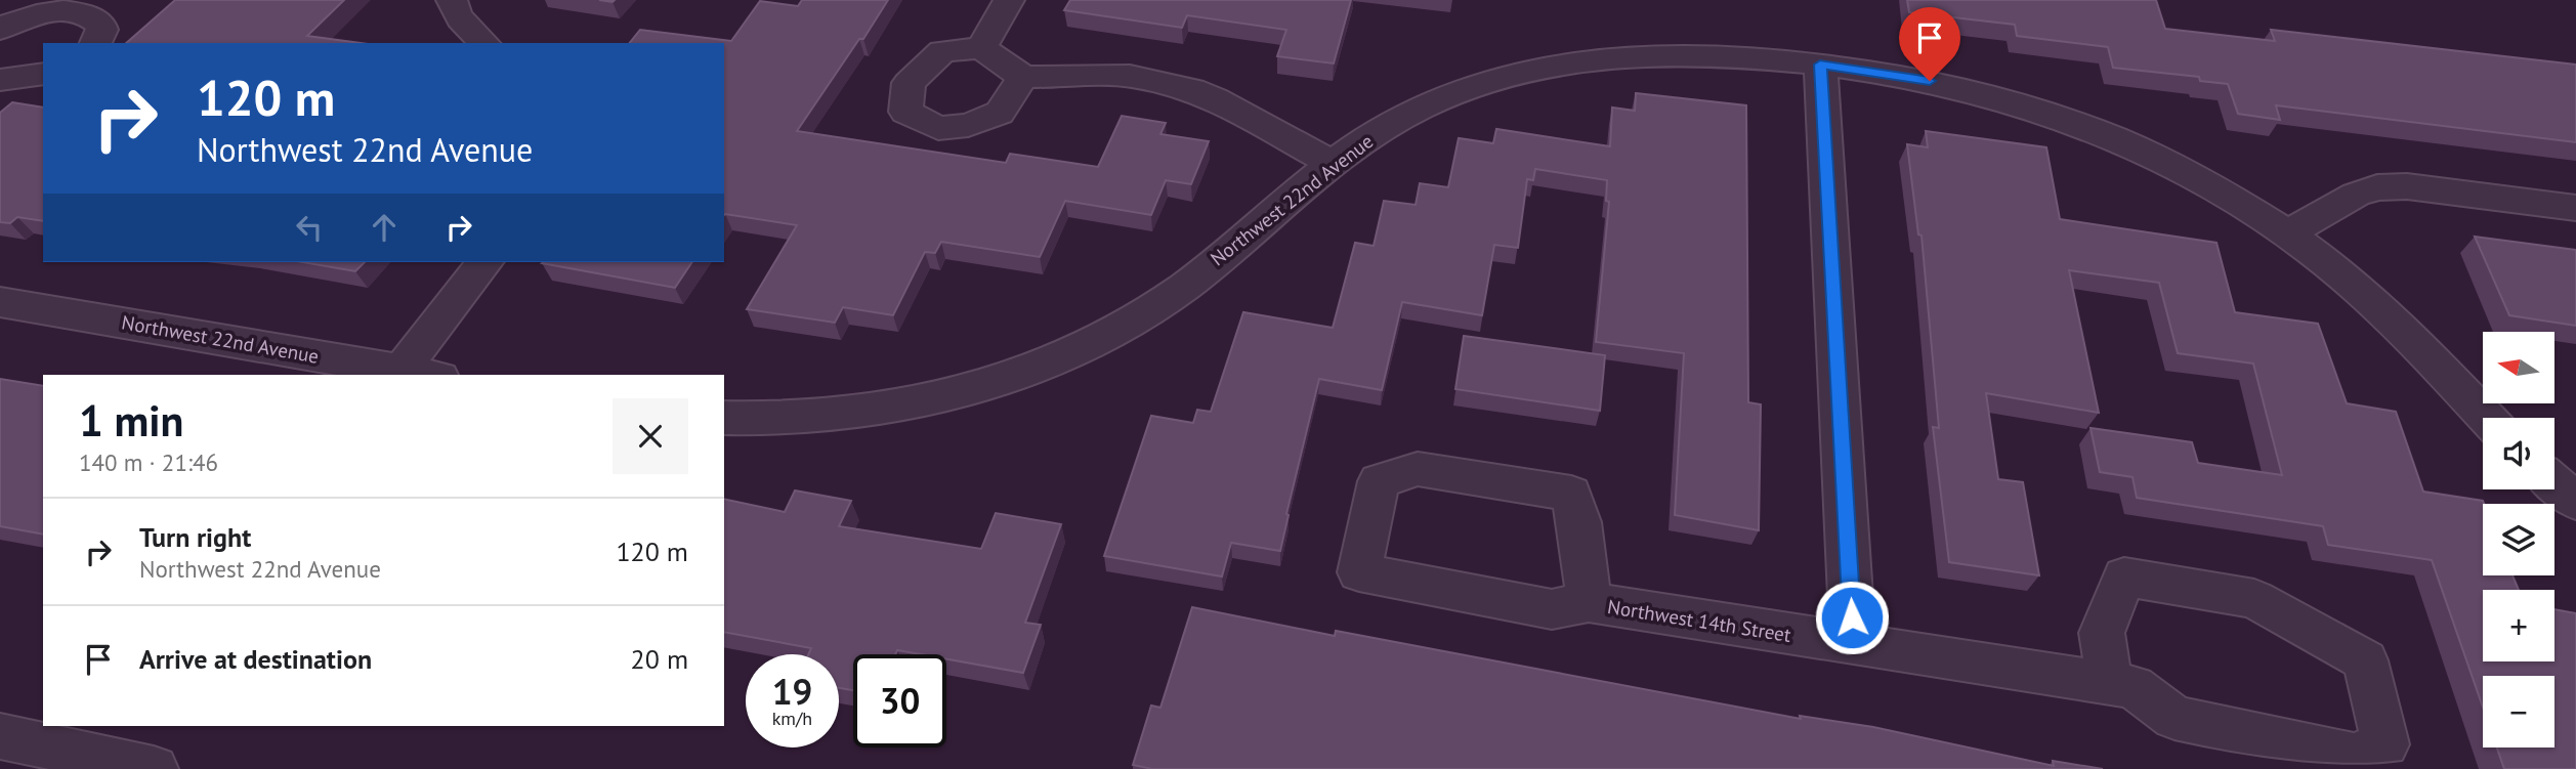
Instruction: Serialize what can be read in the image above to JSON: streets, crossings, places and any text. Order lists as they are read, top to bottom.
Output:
{
  "streets": {
    "street": ["Northwest 22nd Avenue", "Northwest 14th Street"]
  },
  "north": "left",
  "page": {
    "turn": ["120 m", "Northwest 22nd Avenue"],
    "map_buttons": ["+", "−"],
    "heading": ["1 min", "140 m · 21:46"],
    "list": [
      {
        "name": "Turn right",
        "note": "Northwest 22nd Avenue",
        "value": "120 m"
      },
      {
        "name": "Arrive at destination",
        "value": "20 m"
      }
    ],
    "speed": "19 km/h",
    "limit": "30"
  }
}
